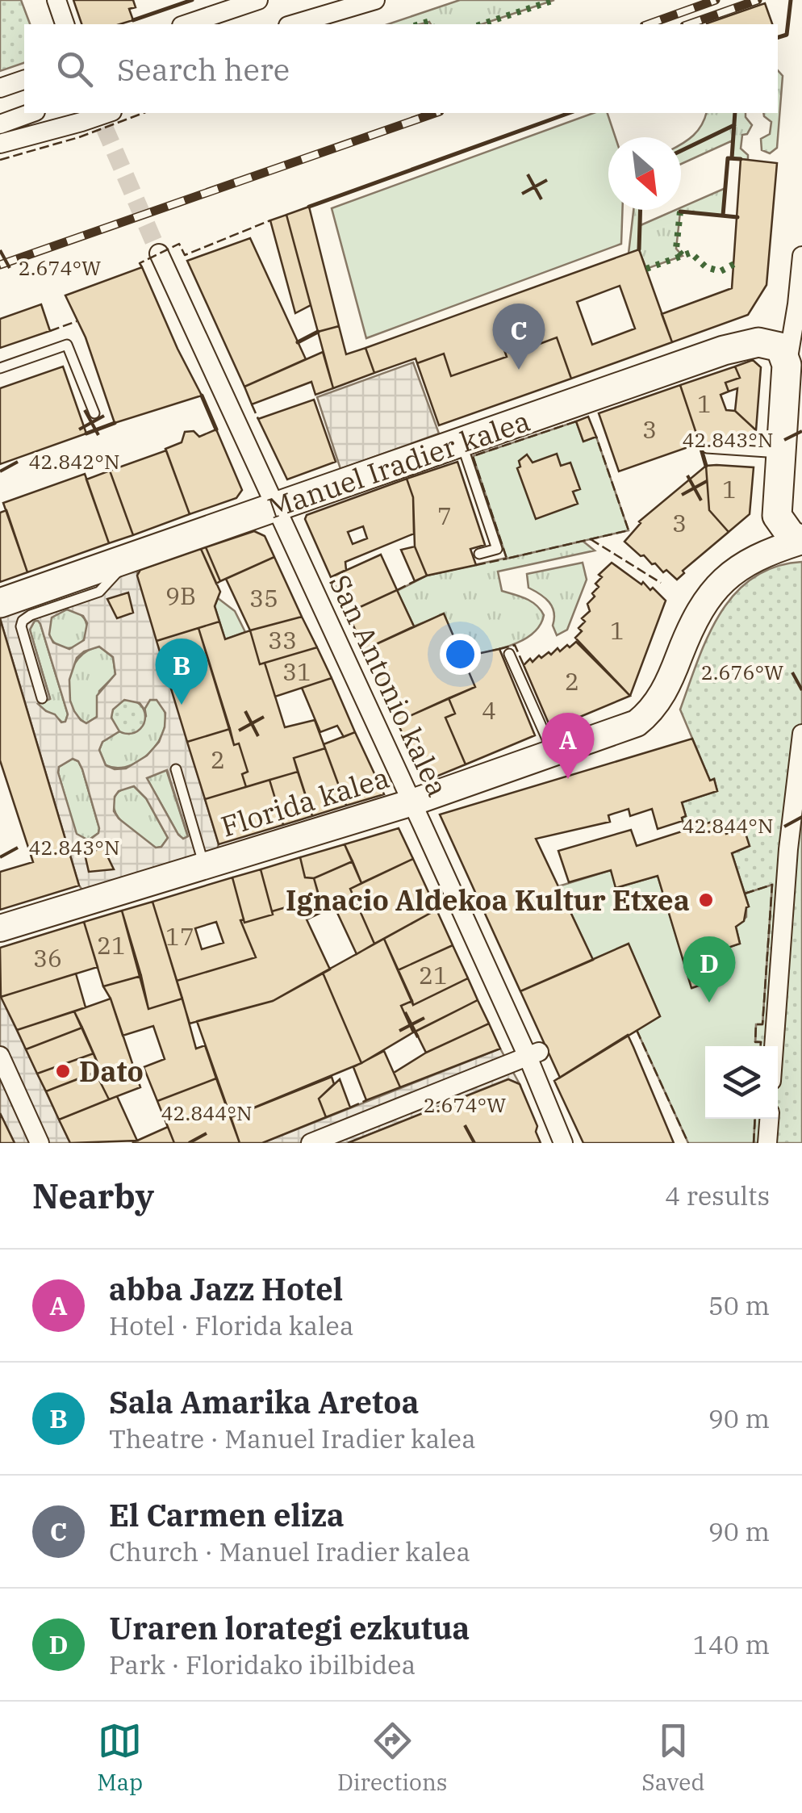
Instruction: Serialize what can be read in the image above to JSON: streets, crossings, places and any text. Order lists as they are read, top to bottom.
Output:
{
  "streets": {
    "main road": ["Manuel Iradier kalea", "Florida kalea"],
    "street": ["San Antonio kalea"]
  },
  "crossings": [
    ["Manuel Iradier kalea", "San Antonio kalea"],
    ["San Antonio kalea", "Florida kalea"]
  ],
  "places": ["Ignacio Aldekoa Kultur Etxea", "Dato"],
  "house_numbers": [
    "1",
    "3",
    "1",
    "7",
    "3",
    "9B",
    "35",
    "1",
    "33",
    "31",
    "2",
    "4",
    "2",
    "17",
    "21",
    "36",
    "21"
  ],
  "north": "bottom right",
  "page": {
    "search": "Search here",
    "pins": [
      "C",
      "B",
      "A",
      "D"
    ],
    "heading": ["Nearby", "4 results"],
    "list": [
      {
        "mark": "A",
        "name": "abba Jazz Hotel",
        "note": "Hotel · Florida kalea",
        "value": "50 m"
      },
      {
        "mark": "B",
        "name": "Sala Amarika Aretoa",
        "note": "Theatre · Manuel Iradier kalea",
        "value": "90 m"
      },
      {
        "mark": "C",
        "name": "El Carmen eliza",
        "note": "Church · Manuel Iradier kalea",
        "value": "90 m"
      },
      {
        "mark": "D",
        "name": "Uraren lorategi ezkutua",
        "note": "Park · Floridako ibilbidea",
        "value": "140 m"
      }
    ],
    "nav": ["Map", "Directions", "Saved"]
  },
  "coordinates": [
    "2.674°W",
    "42.843°N",
    "42.842°N",
    "2.676°W",
    "42.844°N"
  ]
}
